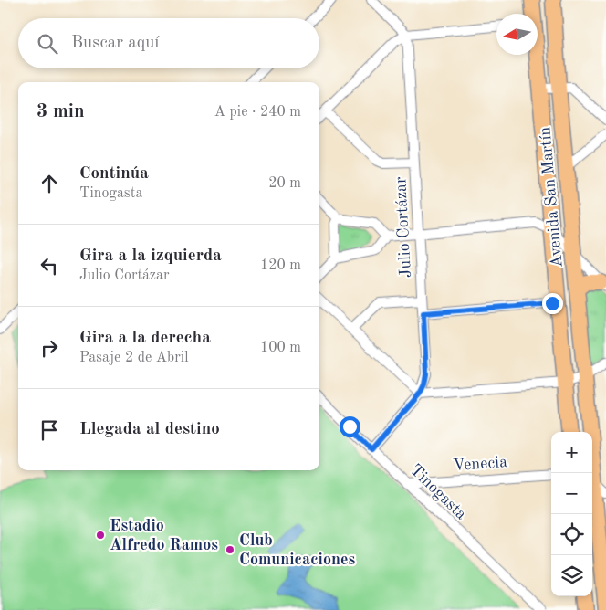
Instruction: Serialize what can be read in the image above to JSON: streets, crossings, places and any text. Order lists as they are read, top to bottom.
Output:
{
  "streets": {
    "main road": ["Avenida San Martín"],
    "street": ["Julio Cortázar", "Venecia", "Tinogasta"]
  },
  "crossings": [
    ["Julio Cortázar", "Tinogasta"],
    ["Venecia", "Tinogasta"]
  ],
  "places": ["Estadio Alfredo Ramos", "Club Comunicaciones"],
  "north": "left",
  "page": {
    "search": "Buscar aquí",
    "heading": ["3 min", "A pie · 240 m"],
    "list": [
      ["Continúa", "Tinogasta", "20 m"],
      ["Gira a la izquierda", "Julio Cortázar", "120 m"],
      ["Gira a la derecha", "Pasaje 2 de Abril", "100 m"],
      "Llegada al destino"
    ],
    "map_buttons": ["+", "−"]
  }
}
